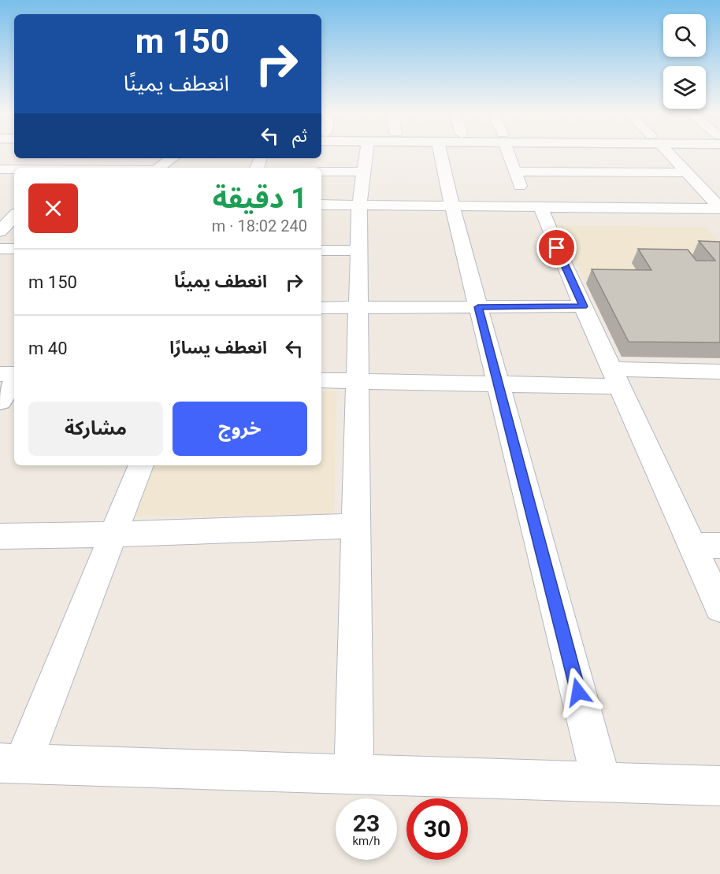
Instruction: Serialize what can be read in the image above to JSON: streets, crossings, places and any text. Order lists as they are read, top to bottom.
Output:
{
  "page": {
    "turn": ["150 m", "انعطف يمينًا"],
    "then": "ثم",
    "heading": ["1 دقيقة", "240 m · 18:02"],
    "list": [
      {
        "name": "انعطف يمينًا",
        "value": "150 m"
      },
      {
        "name": "انعطف يسارًا",
        "value": "40 m"
      }
    ],
    "buttons": ["خروج", "مشاركة"],
    "speed": "23 km/h",
    "limit": "30"
  }
}
